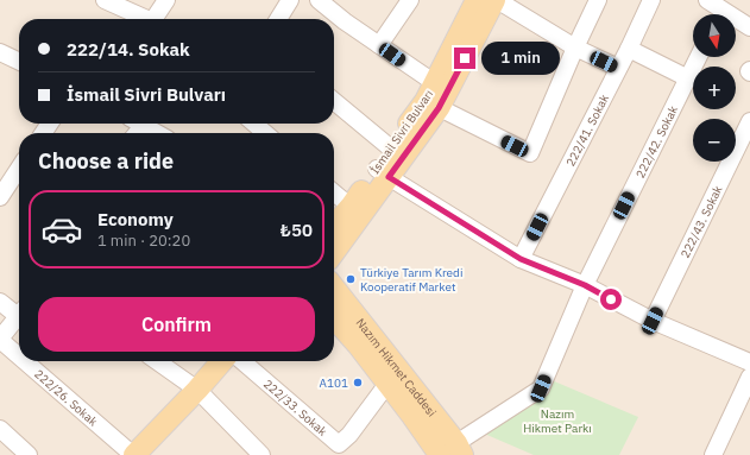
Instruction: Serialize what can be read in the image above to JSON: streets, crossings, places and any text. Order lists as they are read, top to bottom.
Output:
{
  "streets": {
    "main road": ["İsmail Sivri Bulvarı", "Nazım Hikmet Caddesi"],
    "street": [
      "222/41. Sokak",
      "222/42. Sokak",
      "222/43. Sokak",
      "222/26. Sokak",
      "222/33. Sokak"
    ]
  },
  "crossings": [
    ["222/42. Sokak", "Nazım Hikmet Caddesi"],
    ["Nazım Hikmet Caddesi", "222/33. Sokak"]
  ],
  "parks": ["Nazım Hikmet Parkı"],
  "places": ["Türkiye Tarım Kredi Kooperatif Market", "A101"],
  "north": "bottom",
  "page": {
    "map_buttons": ["+", "−"],
    "banner": ["222/14. Sokak", "İsmail Sivri Bulvarı"],
    "bubble": "1 min",
    "heading": "Choose a ride",
    "list": [
      {
        "name": "Economy",
        "note": "1 min · 20:20",
        "value": "₺50"
      }
    ],
    "buttons": "Confirm"
  }
}
